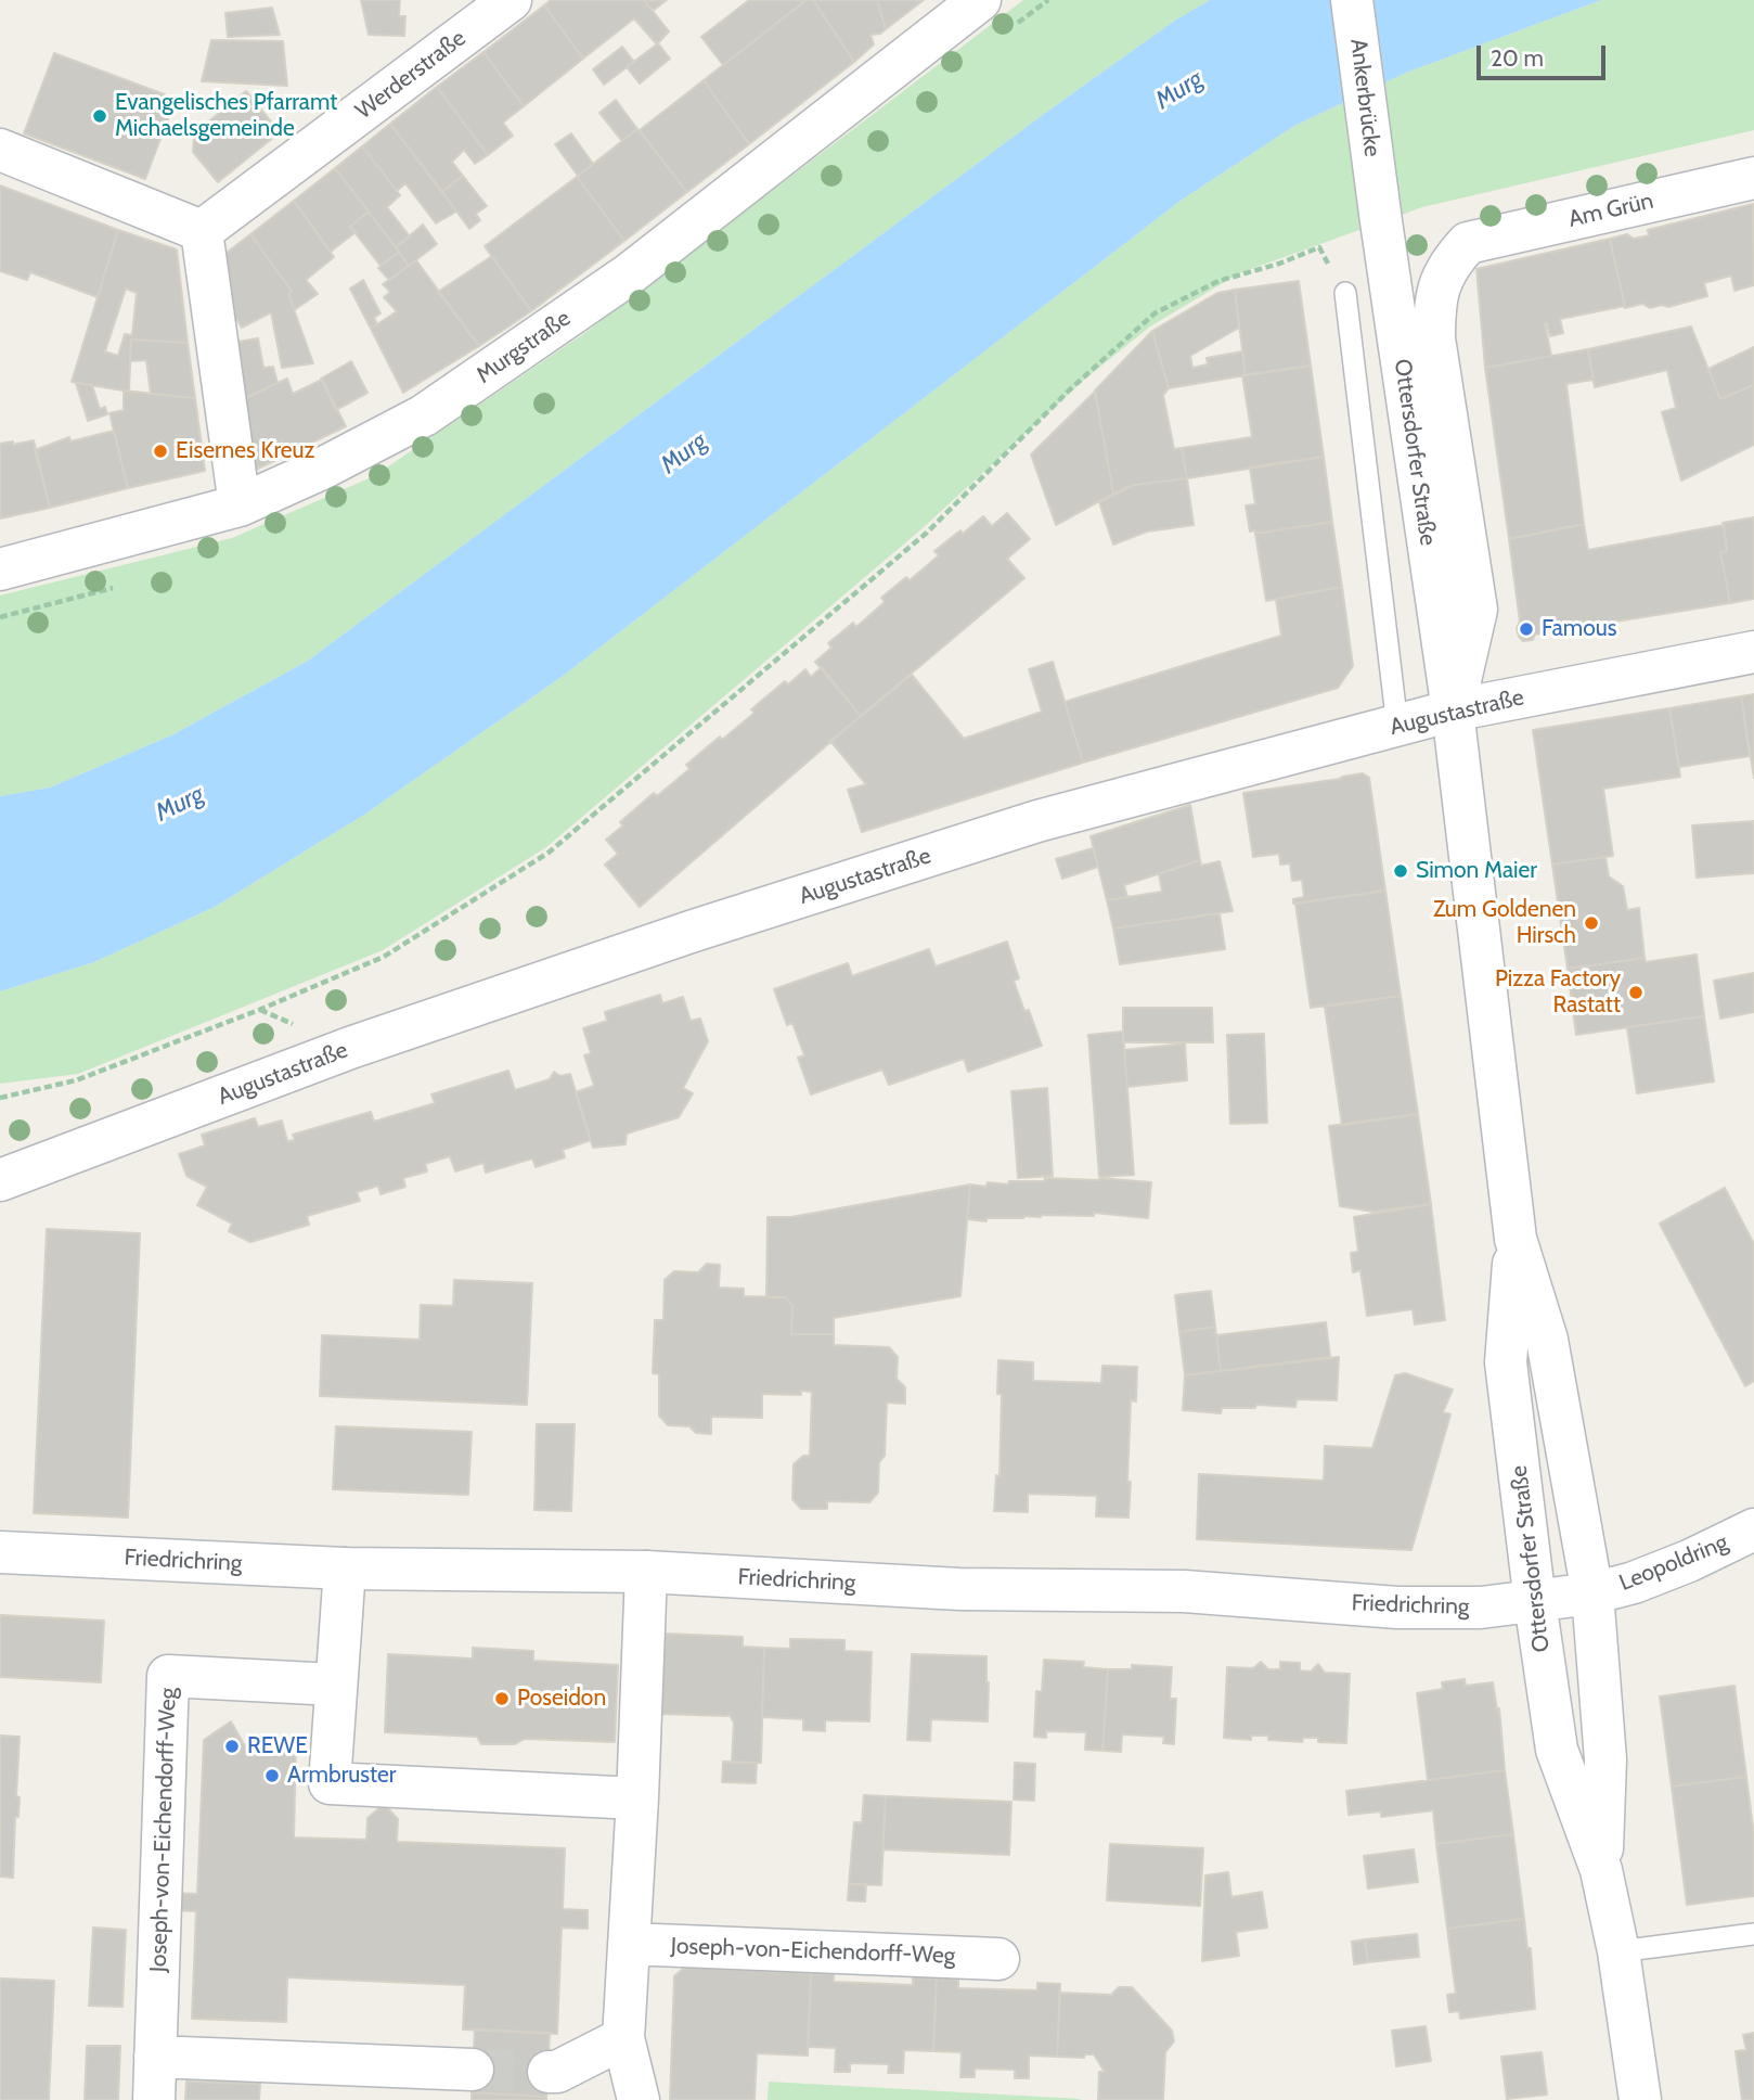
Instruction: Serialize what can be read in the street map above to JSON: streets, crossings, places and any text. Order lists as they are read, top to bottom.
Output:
{
  "streets": {
    "street": [
      "Werderstraße",
      "Ankerbrücke",
      "Am Grün",
      "Murgstraße",
      "Ottersdorfer Straße",
      "Augustastraße",
      "Friedrichring",
      "Leopoldring",
      "Joseph-von-Eichendorff-Weg"
    ]
  },
  "crossings": [
    ["Ankerbrücke", "Ottersdorfer Straße"],
    ["Am Grün", "Ottersdorfer Straße"],
    ["Ottersdorfer Straße", "Augustastraße"],
    ["Ottersdorfer Straße", "Friedrichring"],
    ["Ottersdorfer Straße", "Leopoldring"],
    ["Friedrichring", "Leopoldring"]
  ],
  "water": ["Murg"],
  "places": [
    "Evangelisches Pfarramt Michaelsgemeinde",
    "Eisernes Kreuz",
    "Famous",
    "Simon Maier",
    "Zum Goldenen Hirsch",
    "Pizza Factory Rastatt",
    "Poseidon",
    "REWE",
    "Armbruster"
  ],
  "scale_bar": "20 m"
}
